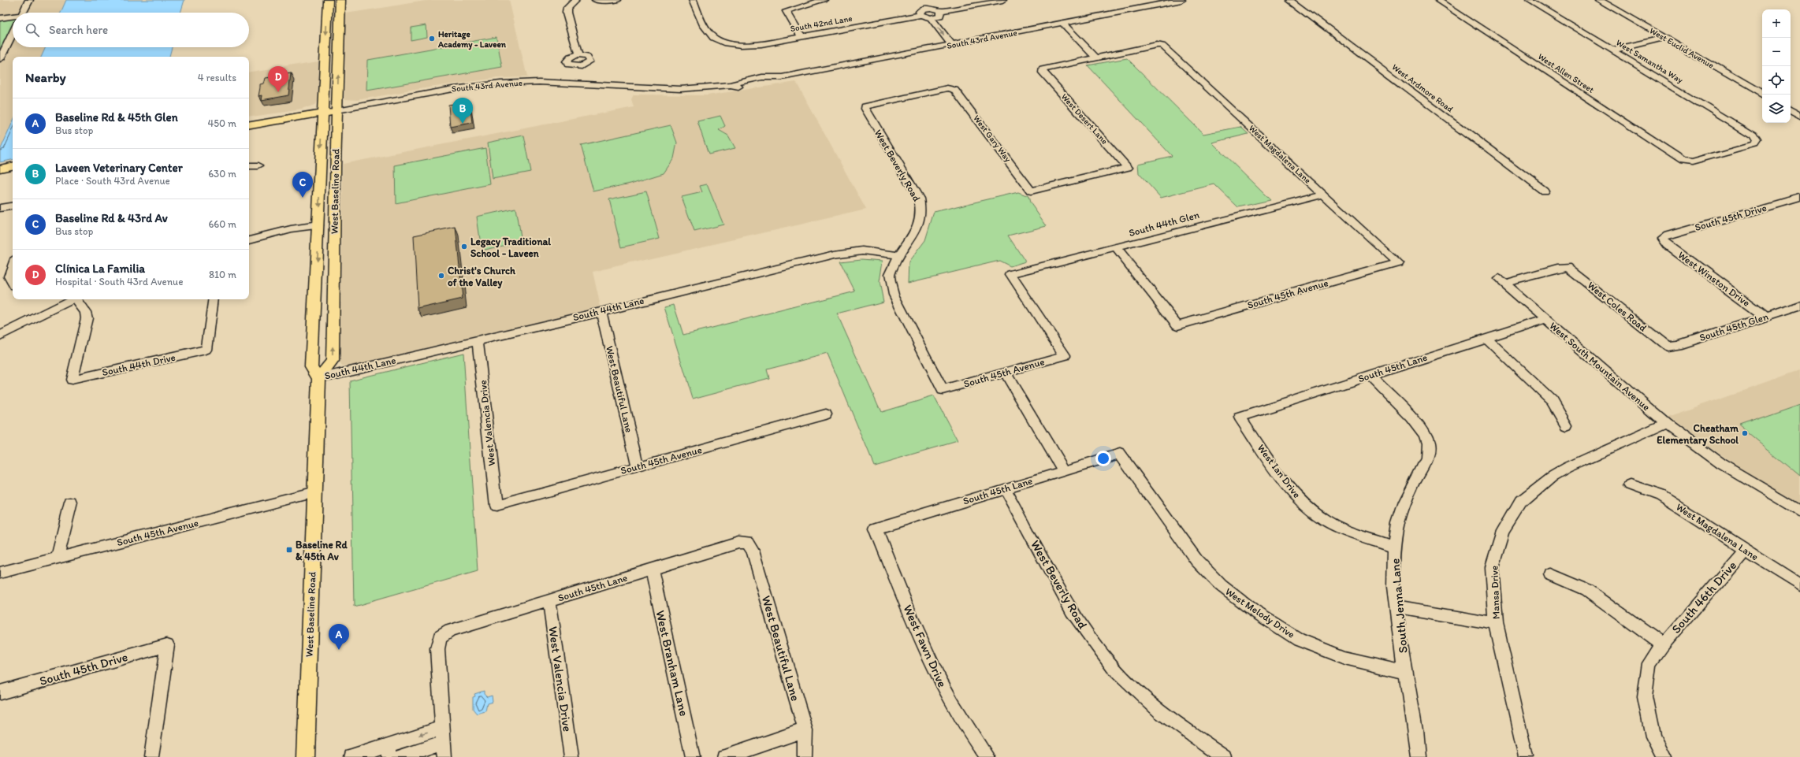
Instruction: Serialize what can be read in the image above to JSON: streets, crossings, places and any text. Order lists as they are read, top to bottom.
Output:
{
  "streets": {
    "main road": ["South 43rd Avenue", "West Baseline Road"],
    "street": [
      "South 42nd Lane",
      "West Euclid Avenue",
      "West Samantha Way",
      "West Allen Street",
      "West Ardmore Road",
      "West Desert Lane",
      "West Gary Way",
      "West Magdalena Lane",
      "West Beverly Road",
      "South 45th Drive",
      "South 44th Glen",
      "West Winston Drive",
      "South 45th Avenue",
      "West Coles Road",
      "South 44th Lane",
      "South 45th Glen",
      "South 44th Drive",
      "West South Mountain Avenue",
      "South 45th Lane",
      "West Beautiful Lane",
      "West Valencia Drive",
      "West Ian Drive",
      "Mansa Drive",
      "South 46th Drive",
      "South Jenna Lane",
      "West Melody Drive",
      "West Fawn Drive",
      "West Branham Lane"
    ]
  },
  "crossings": [
    ["South 43rd Avenue", "West Baseline Road"],
    ["West Samantha Way", "West Allen Street"],
    ["West Desert Lane", "West Gary Way"],
    ["West Desert Lane", "West Magdalena Lane"],
    ["West Gary Way", "West Beverly Road"],
    ["West Magdalena Lane", "South 44th Glen"],
    ["West Magdalena Lane", "South 45th Avenue"],
    ["West Magdalena Lane", "South 46th Drive"],
    ["West Beverly Road", "South 45th Avenue"],
    ["West Beverly Road", "South 44th Lane"],
    ["West Beverly Road", "South 45th Lane"],
    ["West Baseline Road", "South 45th Avenue"],
    ["West Baseline Road", "South 44th Lane"],
    ["South 45th Drive", "West Winston Drive"],
    ["South 44th Glen", "South 45th Avenue"],
    ["West Winston Drive", "South 45th Glen"],
    ["South 45th Avenue", "West Beautiful Lane"],
    ["South 45th Avenue", "West Valencia Drive"],
    ["West Coles Road", "South 45th Glen"],
    ["West Coles Road", "West South Mountain Avenue"],
    ["South 44th Lane", "West Beautiful Lane"],
    ["South 44th Lane", "West Valencia Drive"],
    ["West South Mountain Avenue", "South 45th Lane"],
    ["West South Mountain Avenue", "Mansa Drive"],
    ["South 45th Lane", "West Beautiful Lane"],
    ["South 45th Lane", "West Valencia Drive"],
    ["South 45th Lane", "West Ian Drive"],
    ["South 45th Lane", "South Jenna Lane"],
    ["South 45th Lane", "West Melody Drive"],
    ["South 45th Lane", "West Fawn Drive"],
    ["South 45th Lane", "West Branham Lane"],
    ["West Ian Drive", "South Jenna Lane"],
    ["South Jenna Lane", "West Melody Drive"]
  ],
  "places": {
    "other": [
      "Heritage Academy - Laveen",
      "Legacy Traditional School - Laveen",
      "Christ's Church of the Valley",
      "Cheatham Elementary School"
    ],
    "transit": ["Baseline Rd & 45th Av"]
  },
  "page": {
    "map_buttons": ["+", "−"],
    "search": "Search here",
    "heading": ["Nearby", "4 results"],
    "pins": [
      "D",
      "B",
      "C",
      "A"
    ],
    "list": [
      {
        "mark": "A",
        "name": "Baseline Rd & 45th Glen",
        "note": "Bus stop",
        "value": "450 m"
      },
      {
        "mark": "B",
        "name": "Laveen Veterinary Center",
        "note": "Place · South 43rd Avenue",
        "value": "630 m"
      },
      {
        "mark": "C",
        "name": "Baseline Rd & 43rd Av",
        "note": "Bus stop",
        "value": "660 m"
      },
      {
        "mark": "D",
        "name": "Clínica La Familia",
        "note": "Hospital · South 43rd Avenue",
        "value": "810 m"
      }
    ]
  }
}
